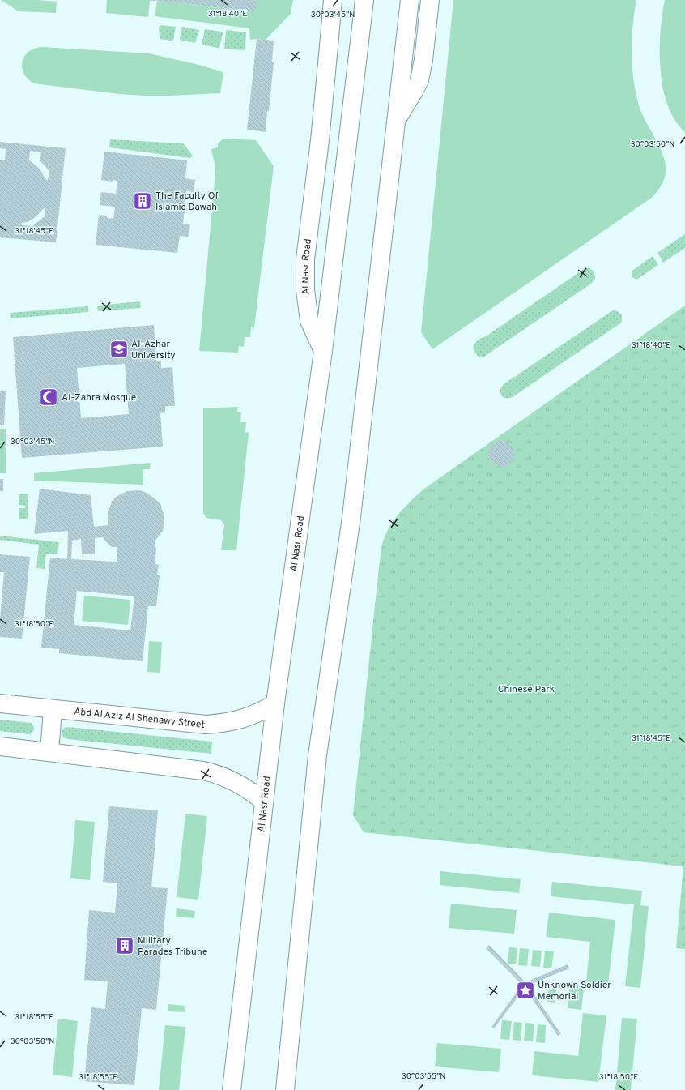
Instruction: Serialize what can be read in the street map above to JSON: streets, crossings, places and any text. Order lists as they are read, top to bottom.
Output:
{
  "streets": {
    "main road": ["Al Nasr Road", "Abd Al Aziz Al Shenawy Street"]
  },
  "crossings": [
    ["Al Nasr Road", "Abd Al Aziz Al Shenawy Street"]
  ],
  "parks": ["Chinese Park"],
  "places": {
    "building": ["The Faculty Of Islamic Dawah", "Military Parades Tribune"],
    "school or university": ["Al-Azhar University"],
    "mosque": ["Al-Zahra Mosque"],
    "place": ["Unknown Soldier Memorial"]
  },
  "coordinates": [
    "31°18'40\"E",
    "30°03'45\"N",
    "30°03'50\"N",
    "31°18'45\"E",
    "31°18'50\"E",
    "31°18'55\"E",
    "30°03'55\"N"
  ]
}
